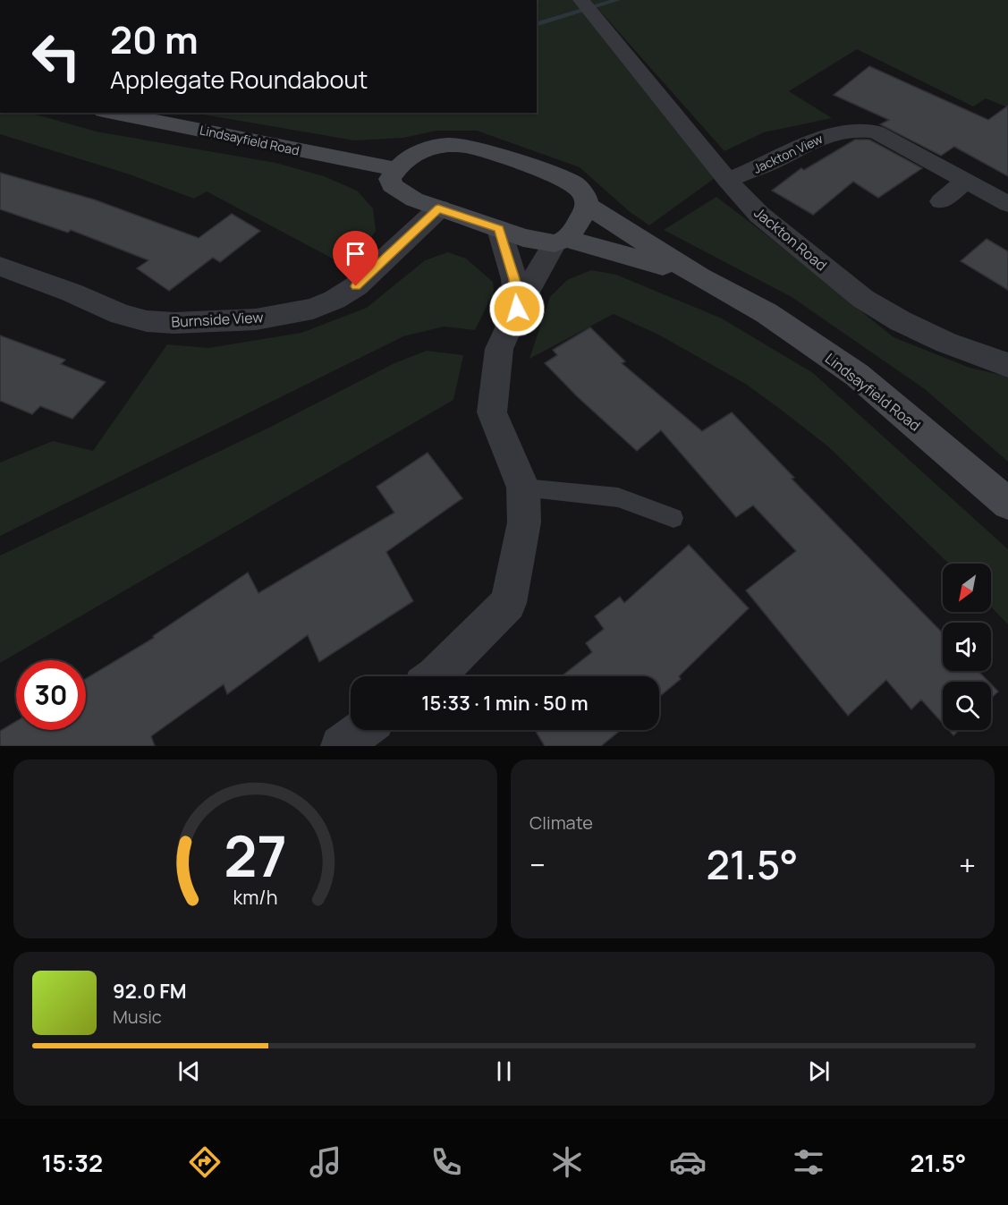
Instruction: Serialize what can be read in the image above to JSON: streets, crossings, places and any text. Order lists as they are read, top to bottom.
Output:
{
  "streets": {
    "street": [
      "Lindsayfield Road",
      "Jackton View",
      "Jackton Road",
      "Burnside View"
    ]
  },
  "crossings": [
    ["Lindsayfield Road", "Burnside View"],
    ["Jackton View", "Jackton Road"]
  ],
  "north": "bottom left",
  "page": {
    "turn": ["20 m", "Applegate Roundabout"],
    "limit": "30",
    "trip": "15:33 · 1 min · 50 m",
    "tile": "Climate",
    "heat": ["−", "21.5°", "+"],
    "song": ["92.0 FM", "Music"],
    "tabs": ["15:32", "21.5°"],
    "gauge": ["27", "km/h"]
  }
}
